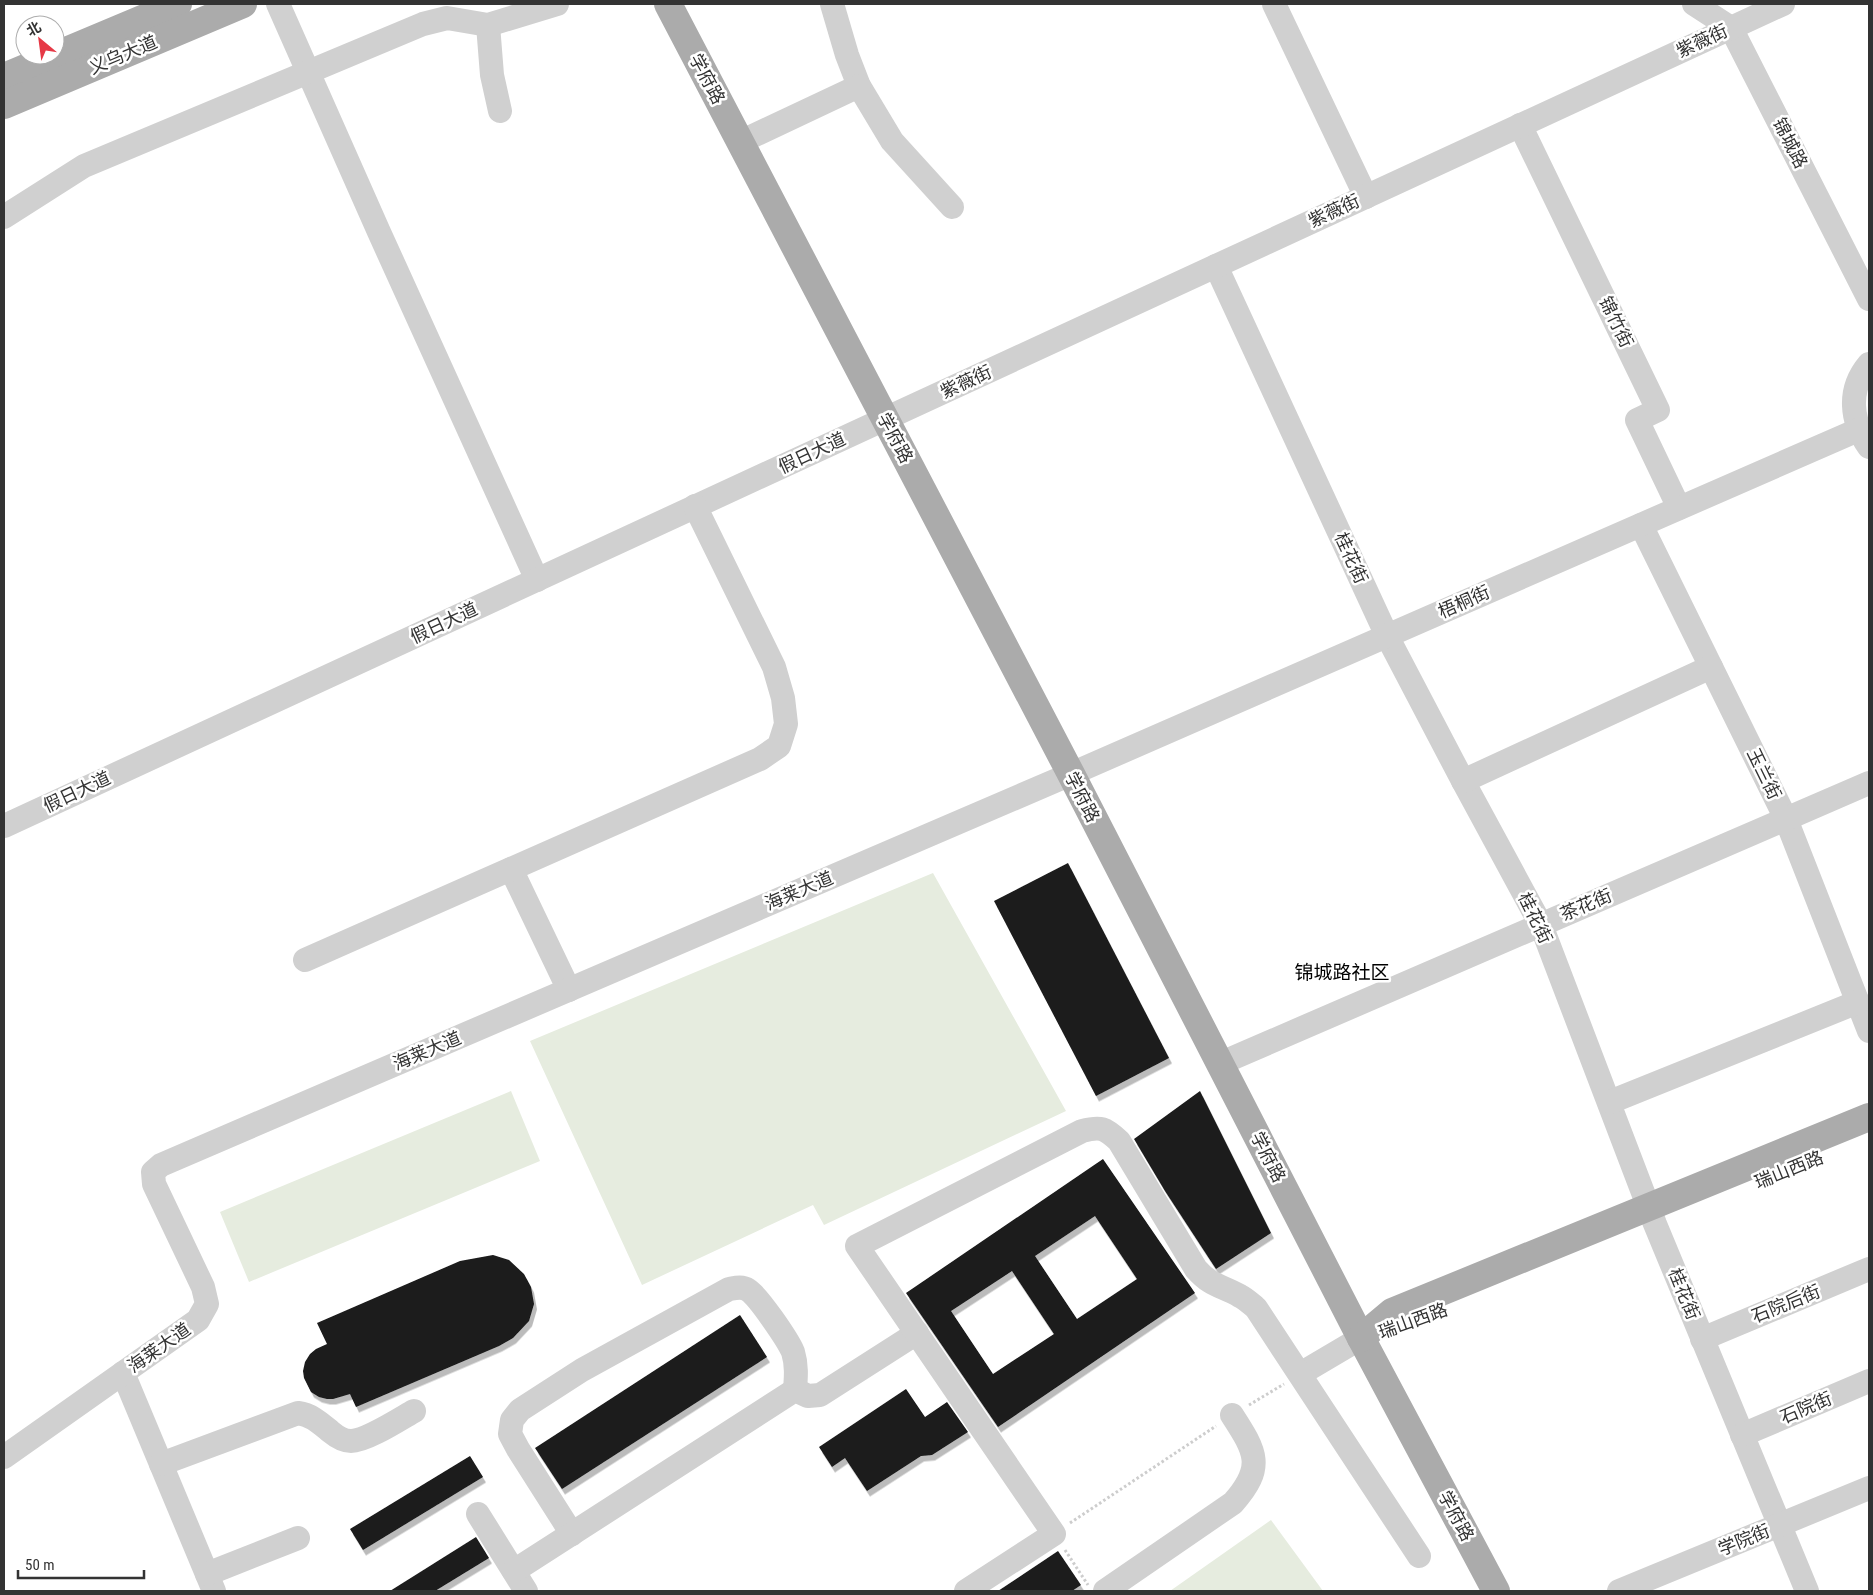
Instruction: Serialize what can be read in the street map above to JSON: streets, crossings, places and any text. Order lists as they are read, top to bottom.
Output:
{
  "streets": {
    "main road": ["义乌大道", "学府路", "瑞山西路"],
    "street": [
      "紫薇街",
      "锦城路",
      "锦竹街",
      "假日大道",
      "桂花街",
      "梧桐街",
      "玉兰街",
      "海莱大道",
      "茶花街",
      "石院后街",
      "石院街",
      "学院街"
    ]
  },
  "crossings": [
    ["紫薇街", "学府路"],
    ["紫薇街", "锦城路"],
    ["紫薇街", "锦竹街"],
    ["紫薇街", "假日大道"],
    ["紫薇街", "桂花街"],
    ["学府路", "假日大道"],
    ["学府路", "梧桐街"],
    ["学府路", "海莱大道"],
    ["学府路", "茶花街"],
    ["学府路", "瑞山西路"],
    ["锦竹街", "梧桐街"],
    ["桂花街", "梧桐街"],
    ["桂花街", "茶花街"],
    ["桂花街", "瑞山西路"],
    ["桂花街", "石院后街"],
    ["桂花街", "石院街"],
    ["桂花街", "学院街"],
    ["梧桐街", "玉兰街"],
    ["梧桐街", "海莱大道"],
    ["玉兰街", "茶花街"]
  ],
  "districts": ["锦城路社区"],
  "scale_bar": "50 m",
  "north": "top left"
}
